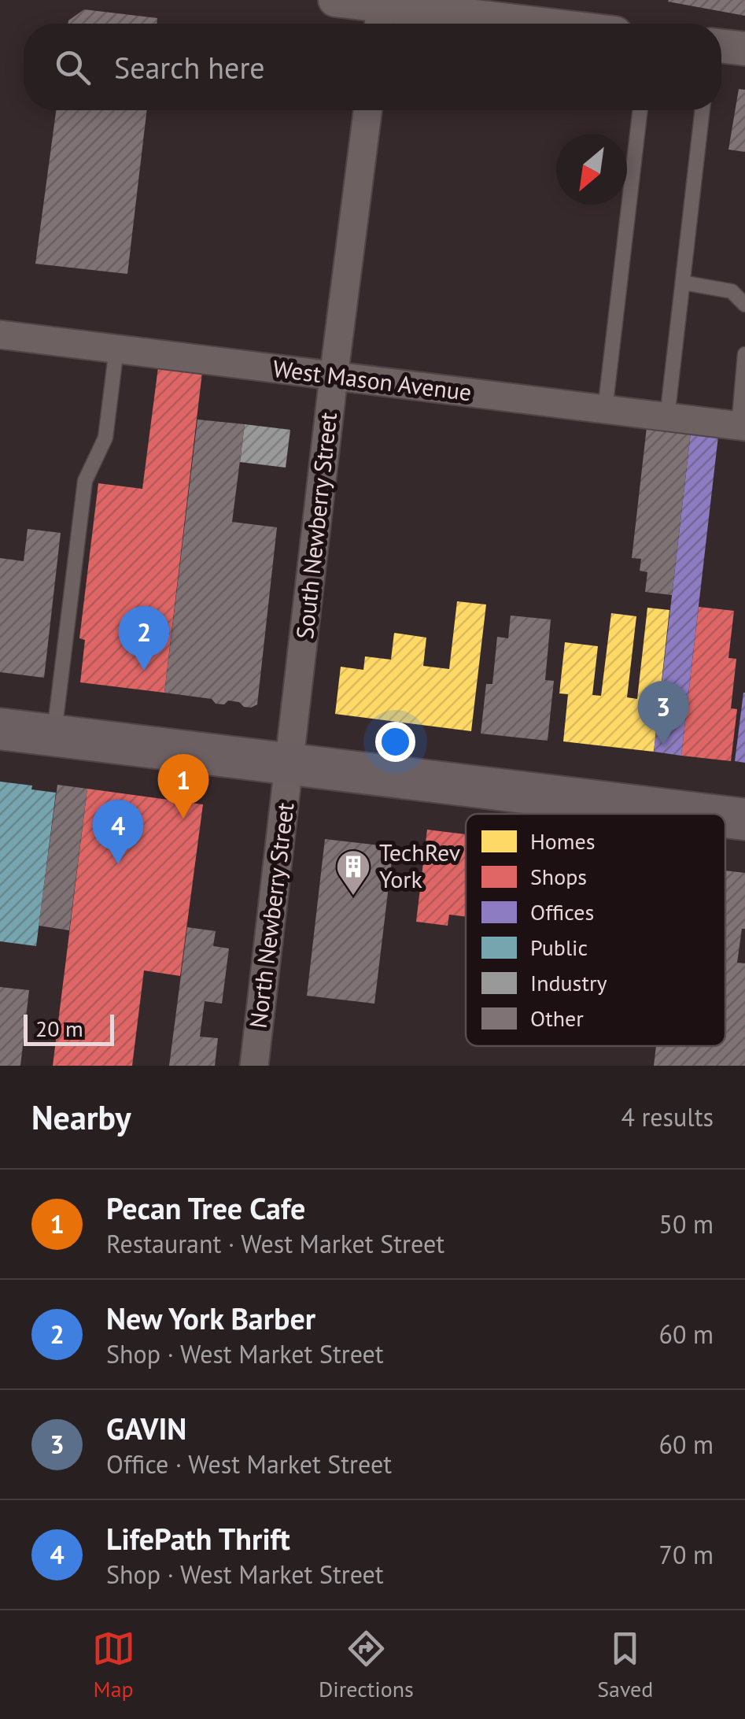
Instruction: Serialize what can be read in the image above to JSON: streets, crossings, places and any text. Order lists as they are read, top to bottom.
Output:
{
  "streets": {
    "street": ["West Mason Avenue", "South Newberry Street", "North Newberry Street"]
  },
  "crossings": [
    ["West Mason Avenue", "South Newberry Street"],
    ["South Newberry Street", "North Newberry Street"]
  ],
  "places": {
    "building": ["TechRev York"]
  },
  "legend": [
    "Homes",
    "Shops",
    "Offices",
    "Public",
    "Industry",
    "Other"
  ],
  "scale_bar": "20 m",
  "north": "bottom left",
  "page": {
    "search": "Search here",
    "pins": [
      "2",
      "3",
      "1",
      "4"
    ],
    "scale": "20 m",
    "heading": ["Nearby", "4 results"],
    "list": [
      {
        "mark": "1",
        "name": "Pecan Tree Cafe",
        "note": "Restaurant · West Market Street",
        "value": "50 m"
      },
      {
        "mark": "2",
        "name": "New York Barber",
        "note": "Shop · West Market Street",
        "value": "60 m"
      },
      {
        "mark": "3",
        "name": "GAVIN",
        "note": "Office · West Market Street",
        "value": "60 m"
      },
      {
        "mark": "4",
        "name": "LifePath Thrift",
        "note": "Shop · West Market Street",
        "value": "70 m"
      }
    ],
    "nav": ["Map", "Directions", "Saved"]
  }
}
